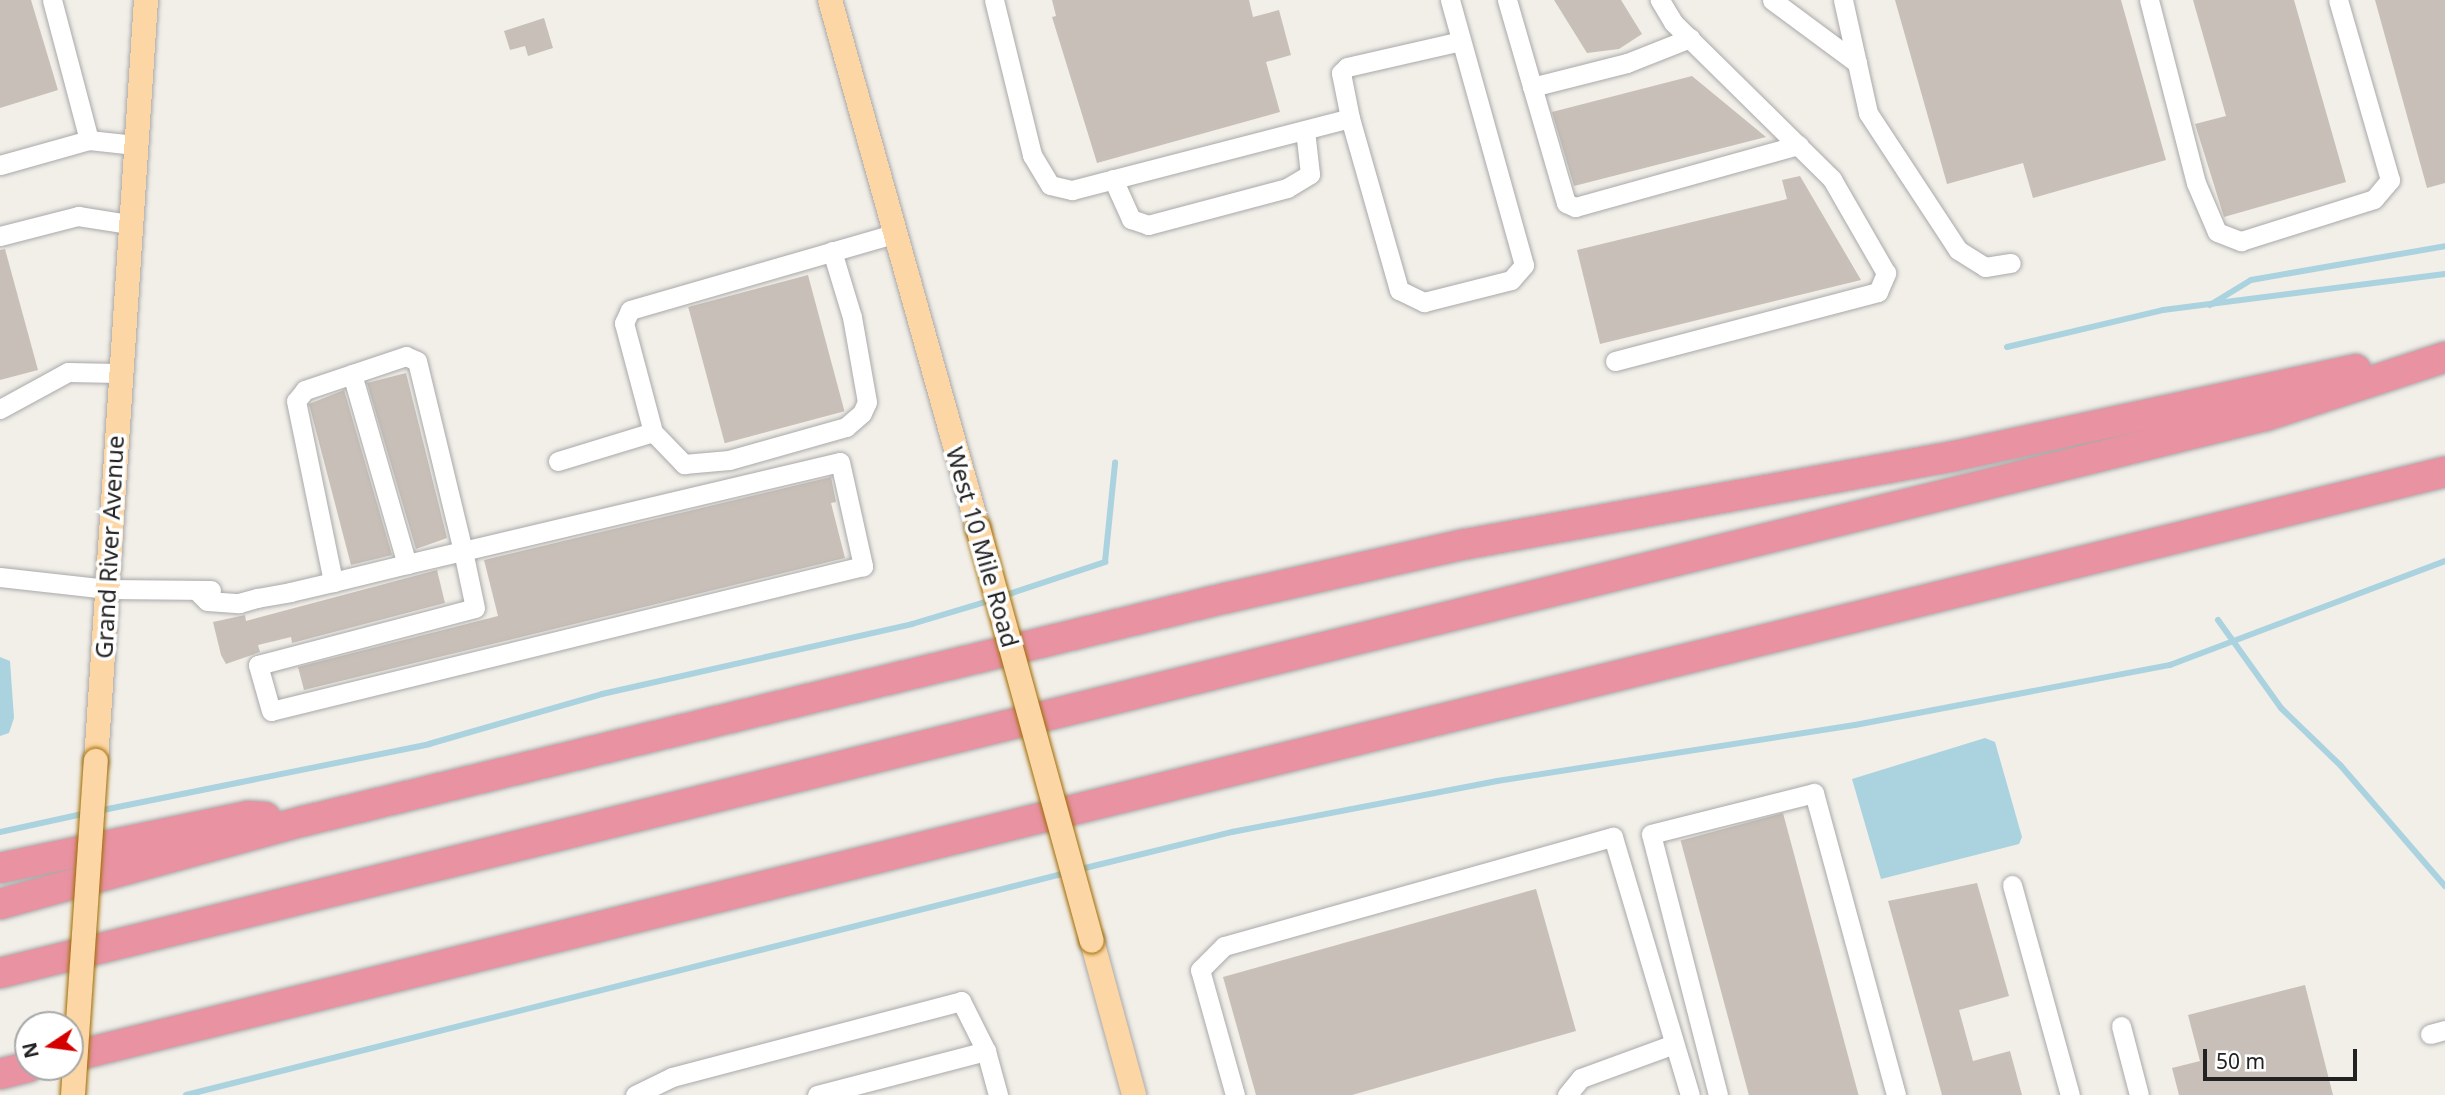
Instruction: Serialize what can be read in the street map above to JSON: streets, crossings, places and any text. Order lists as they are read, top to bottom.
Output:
{
  "streets": {
    "main road": ["Grand River Avenue", "West 10 Mile Road"]
  },
  "scale_bar": "50 m",
  "north": "left"
}
